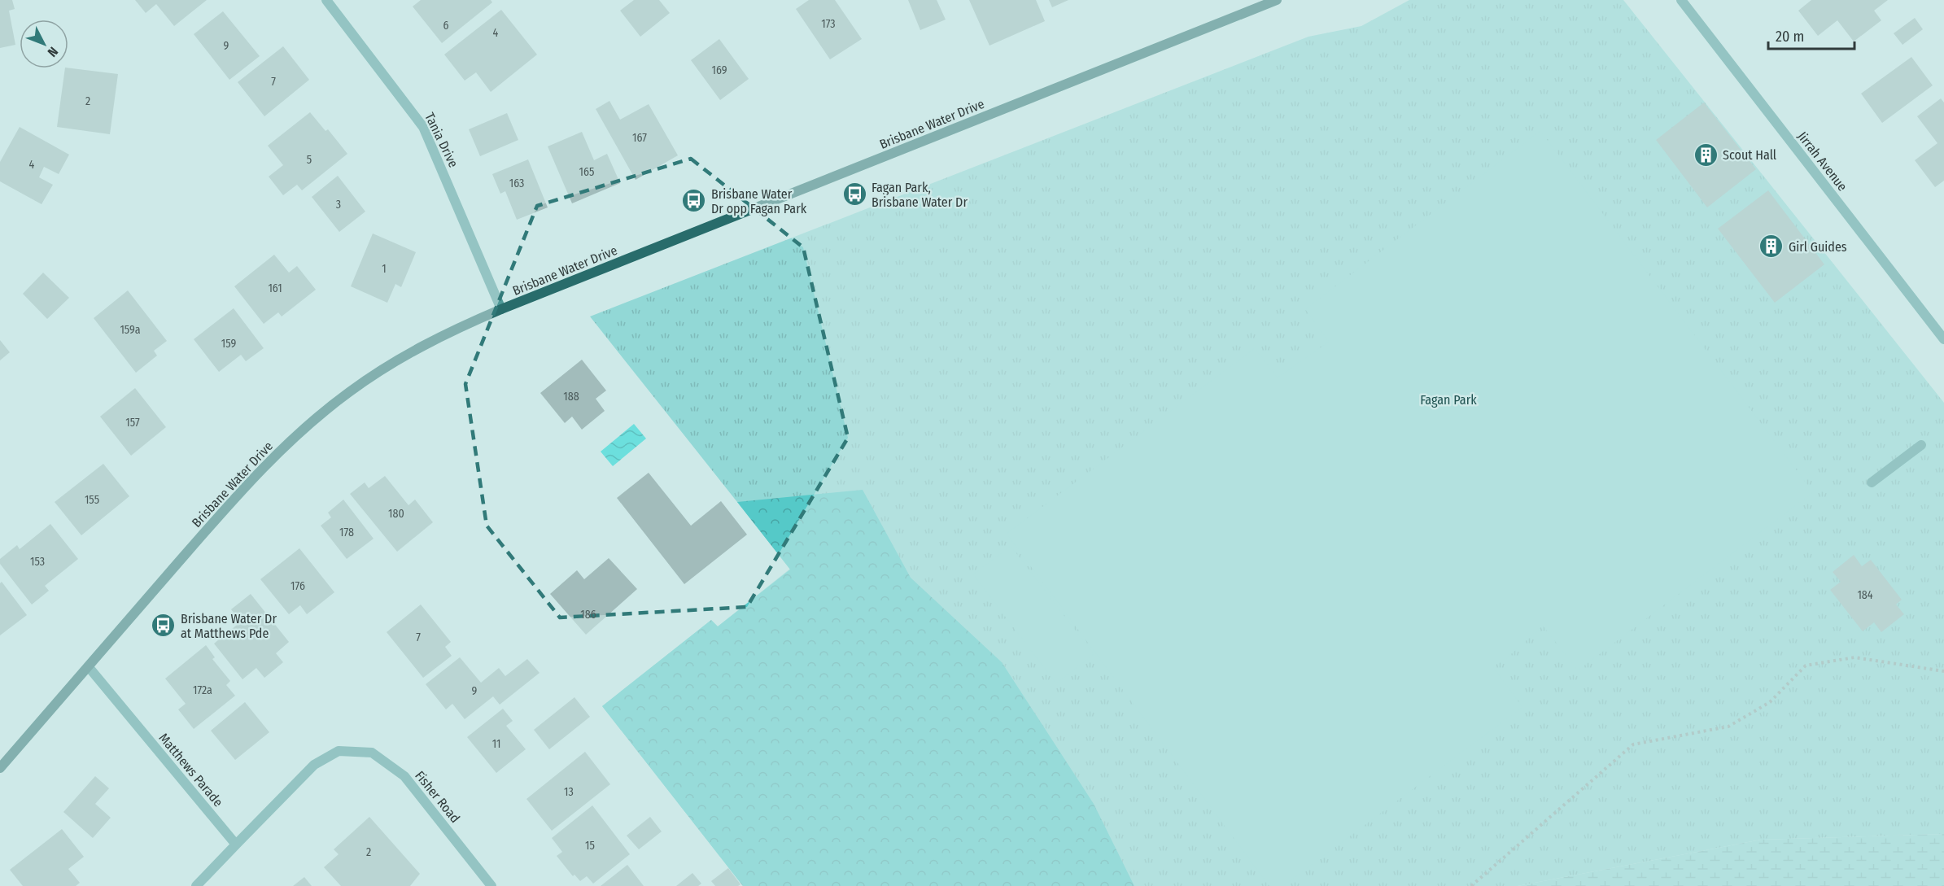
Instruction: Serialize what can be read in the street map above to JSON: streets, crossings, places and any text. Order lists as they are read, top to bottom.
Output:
{
  "streets": {
    "main road": ["Brisbane Water Drive"],
    "street": [
      "Tania Drive",
      "Jirrah Avenue",
      "Matthews Parade",
      "Fisher Road"
    ]
  },
  "crossings": [
    ["Brisbane Water Drive", "Tania Drive"],
    ["Brisbane Water Drive", "Matthews Parade"],
    ["Matthews Parade", "Fisher Road"]
  ],
  "parks": ["Fagan Park"],
  "places": {
    "building": ["Scout Hall", "Girl Guides"],
    "bus stop": ["Fagan Park, Brisbane Water Dr", "Brisbane Water Dr opp Fagan Park", "Brisbane Water Dr at Matthews Pde"]
  },
  "house_numbers": [
    "173",
    "6",
    "4",
    "9",
    "169",
    "7",
    "2",
    "167",
    "5",
    "4",
    "165",
    "163",
    "3",
    "1",
    "161",
    "159a",
    "159",
    "188",
    "157",
    "155",
    "180",
    "178",
    "153",
    "176",
    "184",
    "186",
    "7",
    "172a",
    "9",
    "11",
    "13",
    "15",
    "2"
  ],
  "scale_bar": "20 m",
  "north": "bottom right"
}
